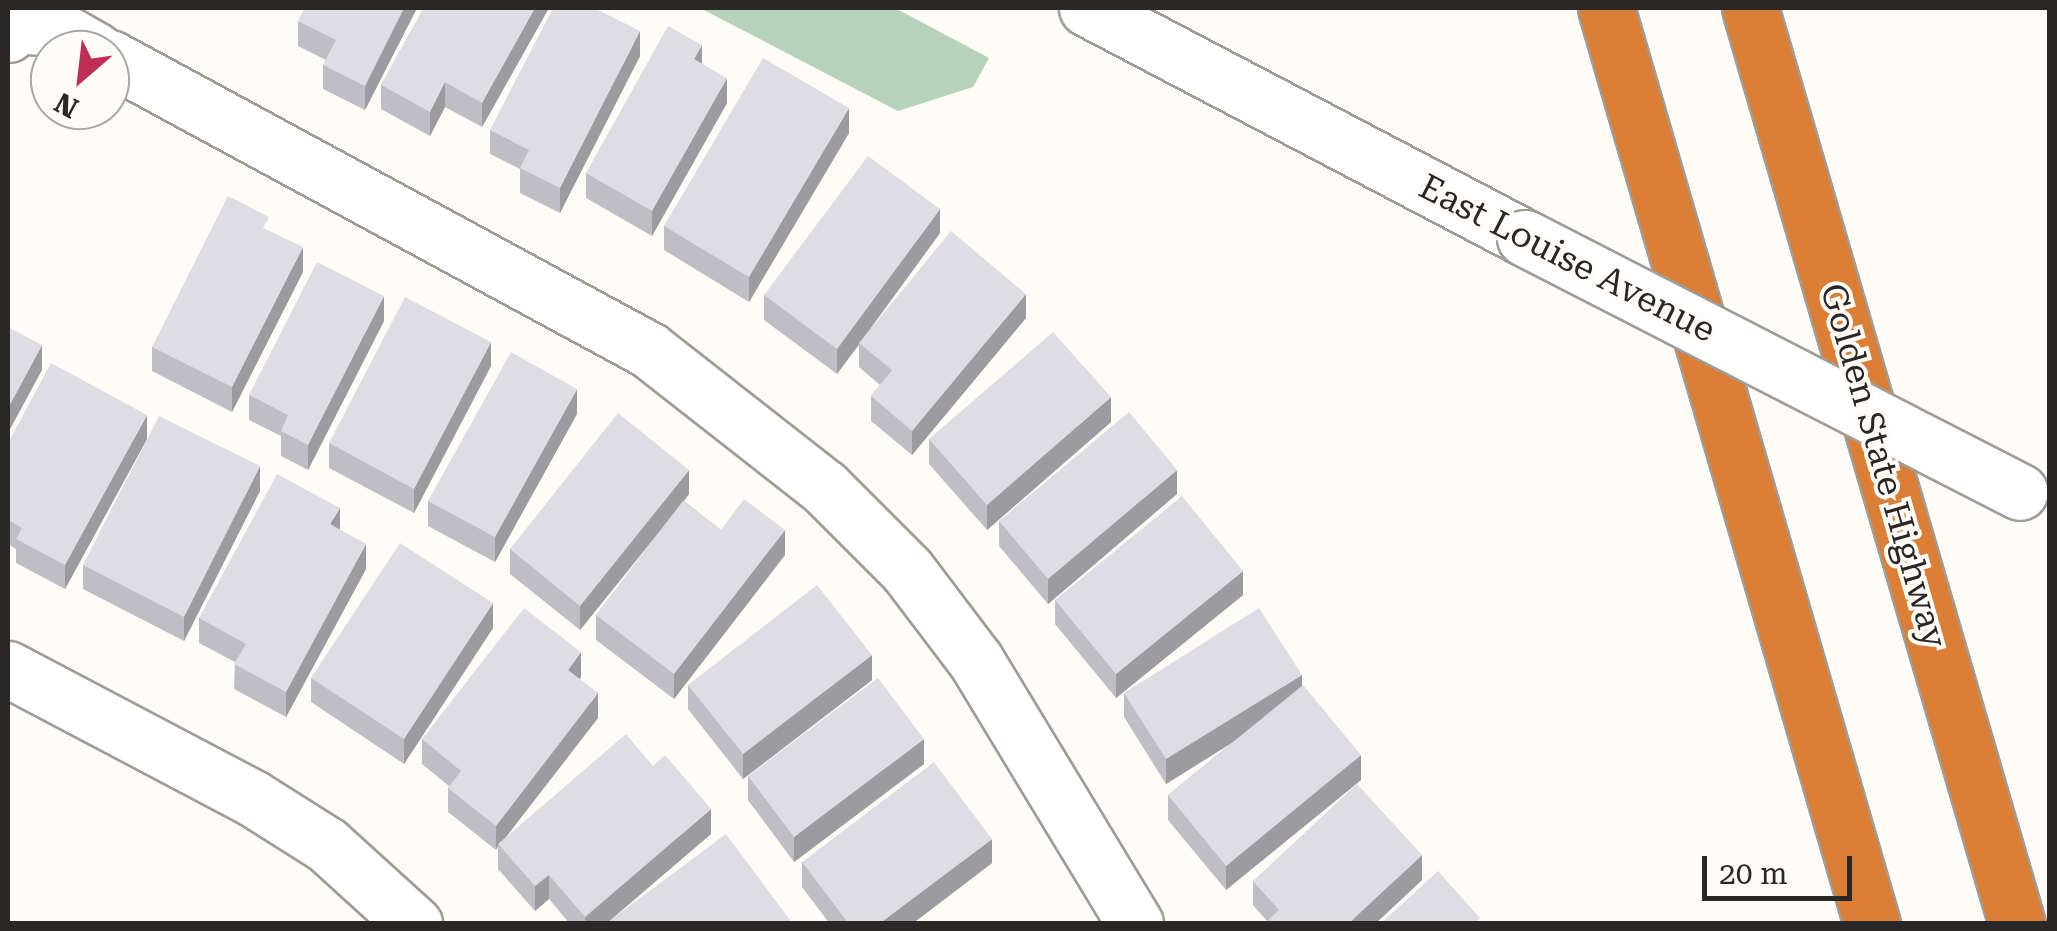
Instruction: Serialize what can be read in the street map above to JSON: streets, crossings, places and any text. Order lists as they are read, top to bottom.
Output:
{
  "streets": {
    "highway": ["Golden State Highway"],
    "street": ["East Louise Avenue"]
  },
  "scale_bar": "20 m",
  "north": "bottom left"
}
